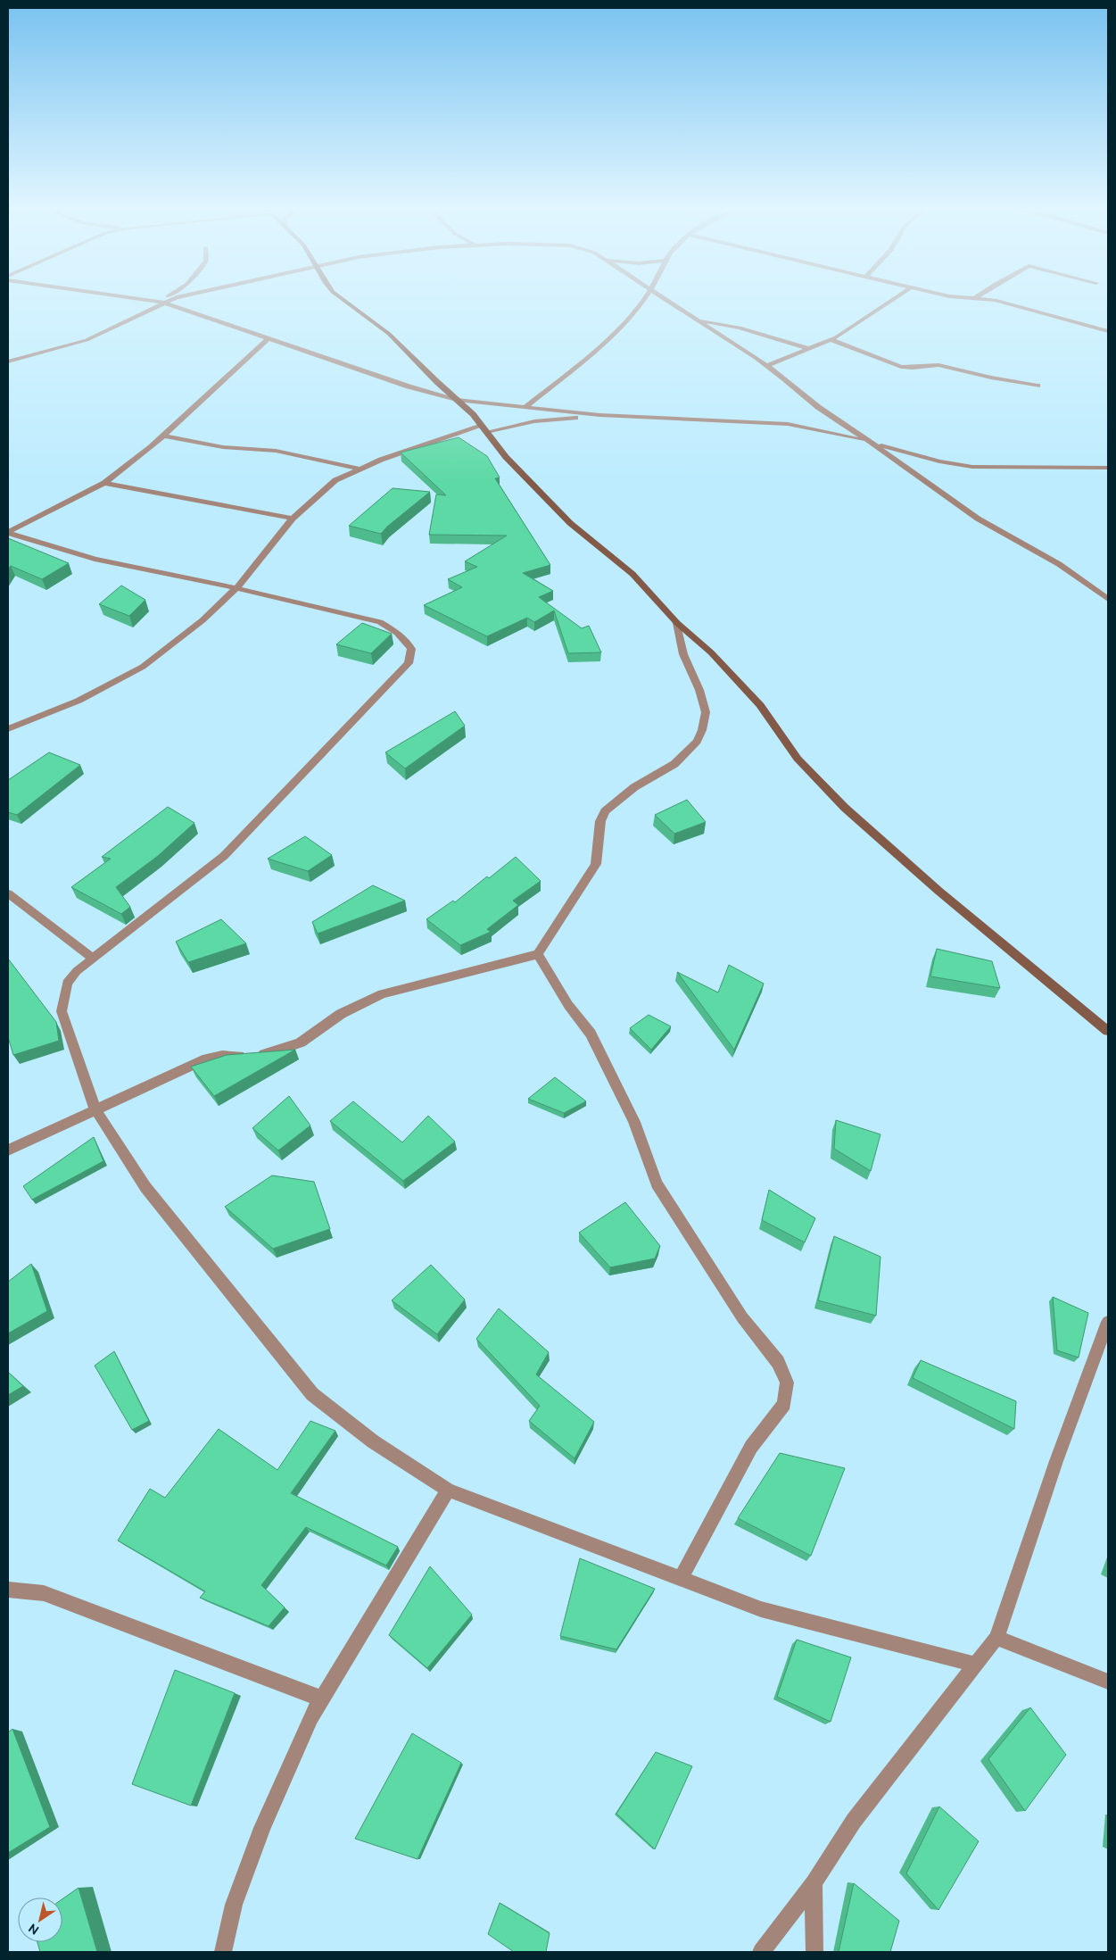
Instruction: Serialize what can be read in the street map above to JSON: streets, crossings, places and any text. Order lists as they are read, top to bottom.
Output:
{
  "north": "bottom left"
}
